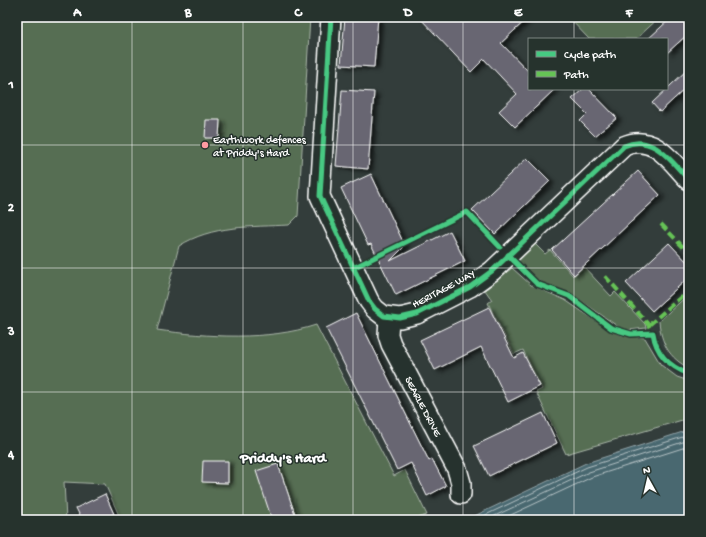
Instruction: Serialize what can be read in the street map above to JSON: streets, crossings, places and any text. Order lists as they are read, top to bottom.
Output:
{
  "streets": {
    "street": ["HERITAGE WAY", "SEARLE DRIVE"]
  },
  "crossings": [
    ["HERITAGE WAY", "SEARLE DRIVE"]
  ],
  "districts": ["Priddy's Hard"],
  "places": ["Earthwork defences at Priddy's Hard"],
  "legend": ["Cycle path", "Path"],
  "north": "top",
  "grid": {
    "columns": [
      "A",
      "B",
      "C",
      "D",
      "E",
      "F"
    ],
    "rows": [
      "1",
      "2",
      "3",
      "4"
    ]
  }
}
